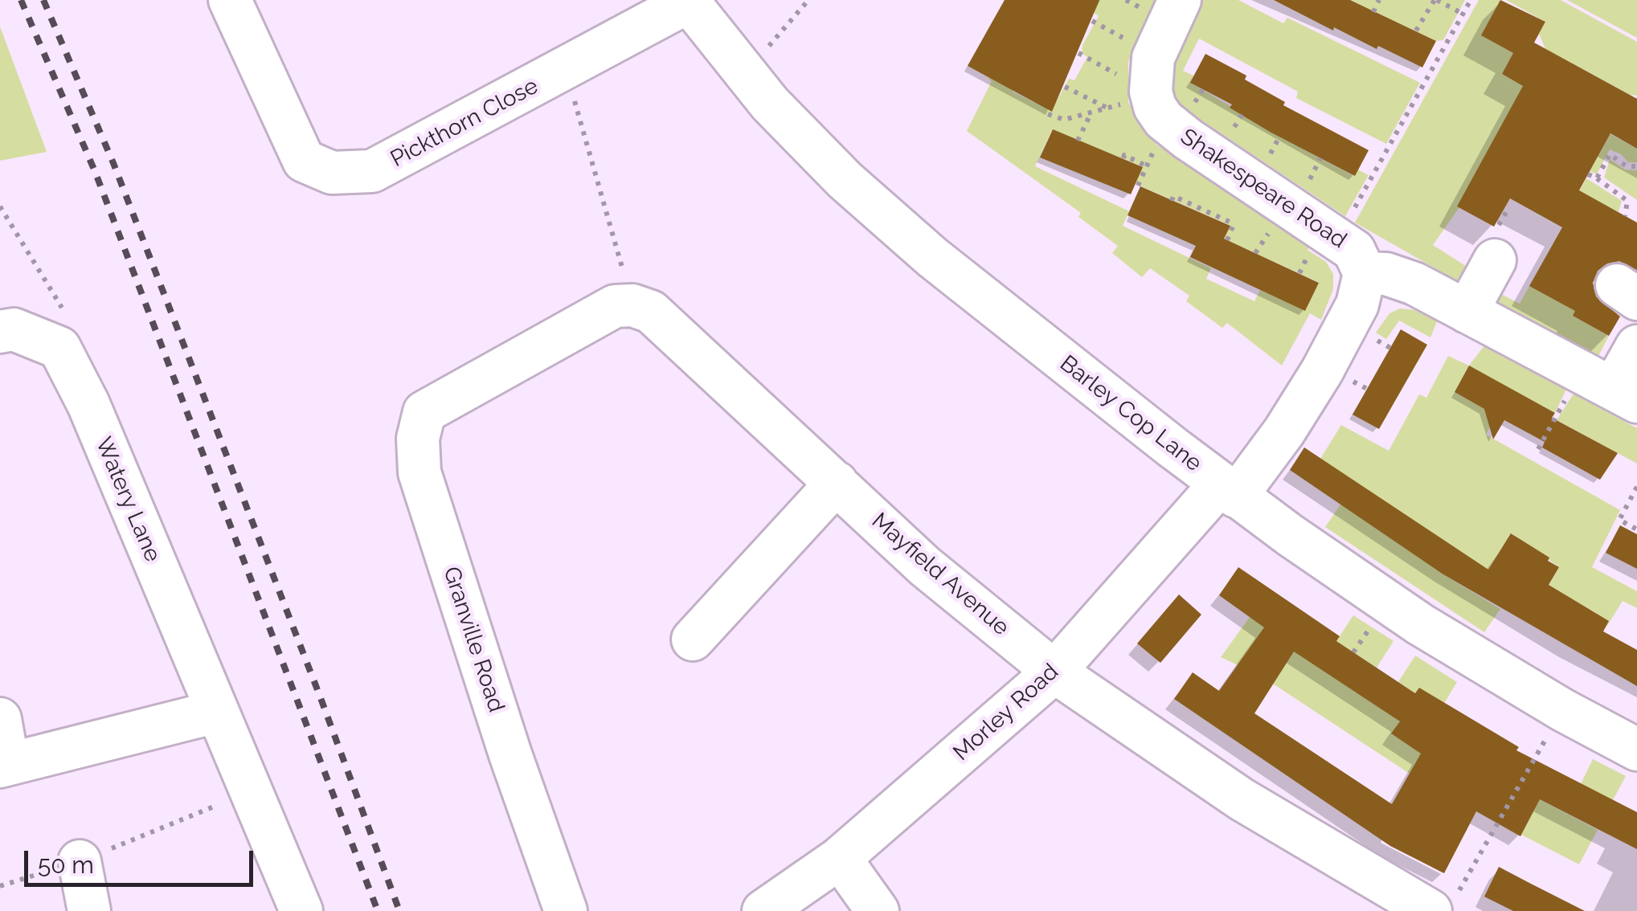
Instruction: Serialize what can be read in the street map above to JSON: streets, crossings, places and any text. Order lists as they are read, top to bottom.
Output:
{
  "streets": {
    "street": [
      "Pickthorn Close",
      "Shakespeare Road",
      "Barley Cop Lane",
      "Watery Lane",
      "Mayfield Avenue",
      "Granville Road",
      "Morley Road"
    ]
  },
  "crossings": [
    ["Pickthorn Close", "Barley Cop Lane"],
    ["Barley Cop Lane", "Morley Road"],
    ["Mayfield Avenue", "Granville Road"],
    ["Mayfield Avenue", "Morley Road"]
  ],
  "scale_bar": "50 m"
}
